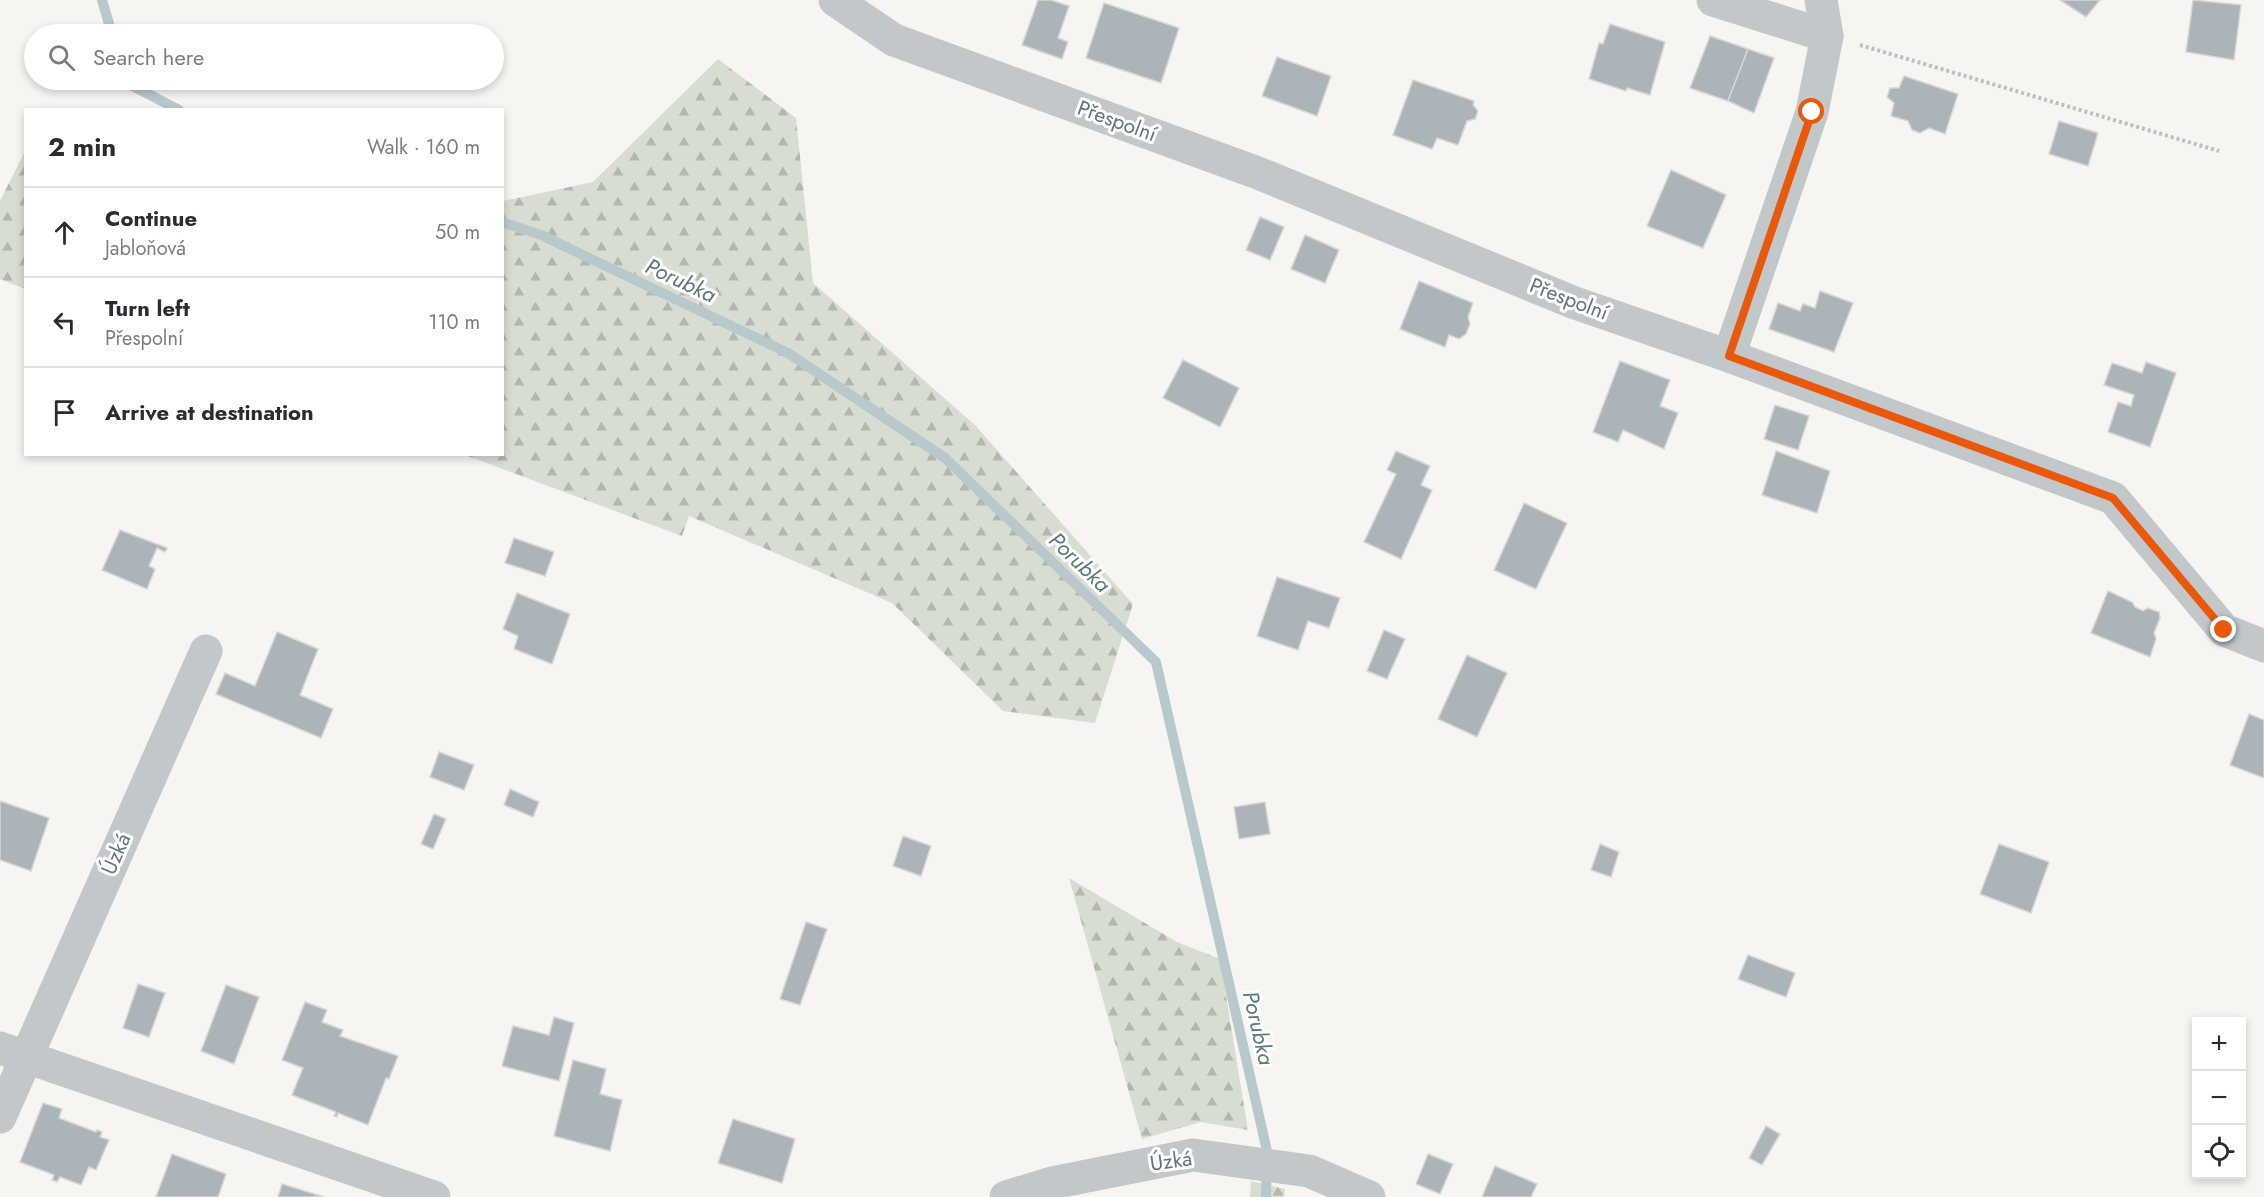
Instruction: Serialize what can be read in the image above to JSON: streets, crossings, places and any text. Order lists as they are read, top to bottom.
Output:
{
  "streets": {
    "street": ["Přespolní", "Úzká"]
  },
  "water": ["Porubka"],
  "page": {
    "search": "Search here",
    "heading": ["2 min", "Walk · 160 m"],
    "list": [
      ["Continue", "Jabloňová", "50 m"],
      ["Turn left", "Přespolní", "110 m"],
      "Arrive at destination"
    ],
    "map_buttons": ["+", "−"]
  }
}
